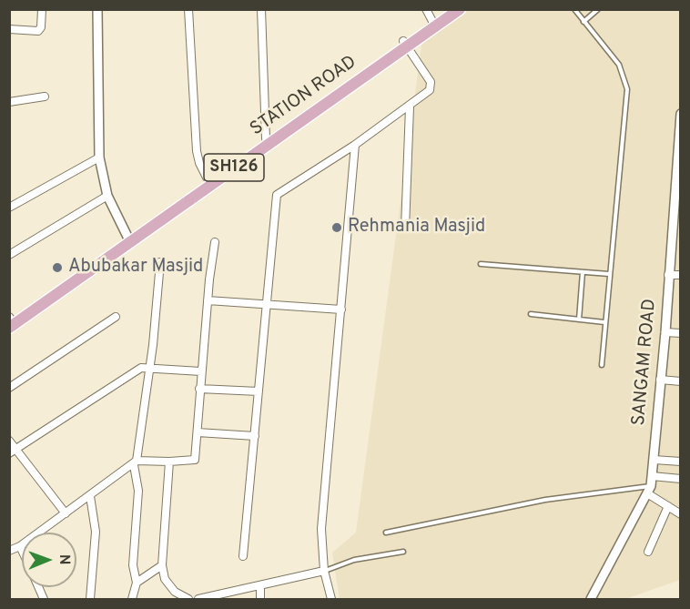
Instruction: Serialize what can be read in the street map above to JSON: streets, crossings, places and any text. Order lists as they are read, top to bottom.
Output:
{
  "streets": {
    "main road": ["STATION ROAD", "SH126"],
    "street": ["SANGAM ROAD"]
  },
  "places": ["Rehmania Masjid", "Abubakar Masjid"],
  "north": "right"
}
